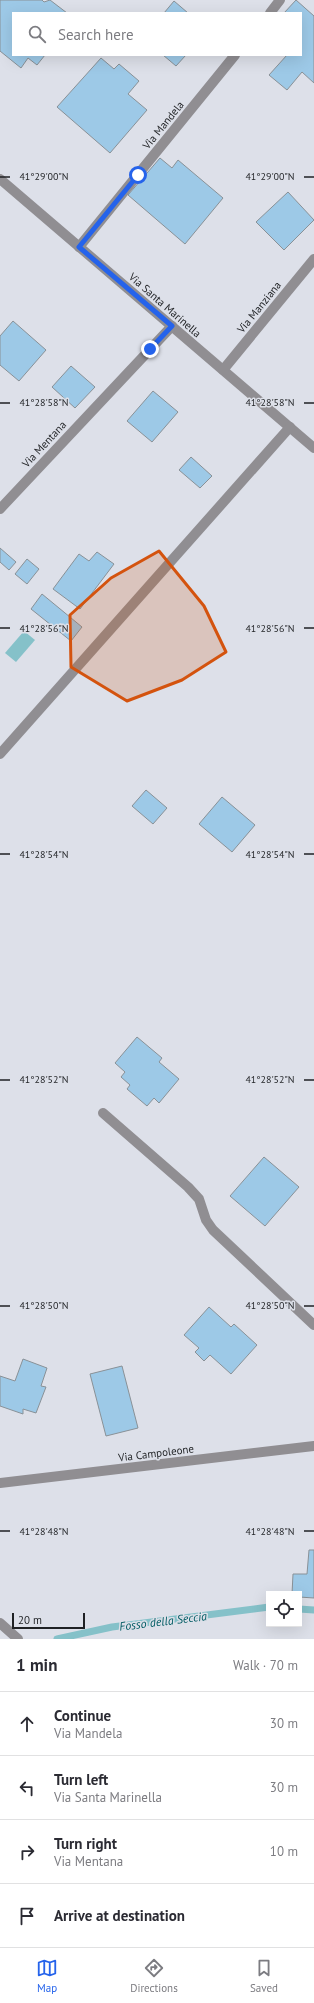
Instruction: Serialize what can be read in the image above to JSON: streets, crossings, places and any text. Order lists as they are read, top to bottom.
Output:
{
  "streets": {
    "street": [
      "Via Mandela",
      "Via Santa Marinella",
      "Via Manziana",
      "Via Mentana",
      "Via Campoleone"
    ]
  },
  "crossings": [
    ["Via Mandela", "Via Santa Marinella"],
    ["Via Santa Marinella", "Via Manziana"],
    ["Via Santa Marinella", "Via Mentana"]
  ],
  "water": ["Fosso della Seccia"],
  "scale_bar": "20 m",
  "page": {
    "search": "Search here",
    "scale": "20 m",
    "heading": ["1 min", "Walk · 70 m"],
    "list": [
      ["Continue", "Via Mandela", "30 m"],
      ["Turn left", "Via Santa Marinella", "30 m"],
      ["Turn right", "Via Mentana", "10 m"],
      "Arrive at destination"
    ],
    "nav": ["Map", "Directions", "Saved"]
  },
  "coordinates": [
    "41°29'00\"N",
    "41°28'58\"N",
    "41°28'56\"N",
    "41°28'54\"N",
    "41°28'52\"N",
    "41°28'50\"N",
    "41°28'48\"N"
  ]
}
